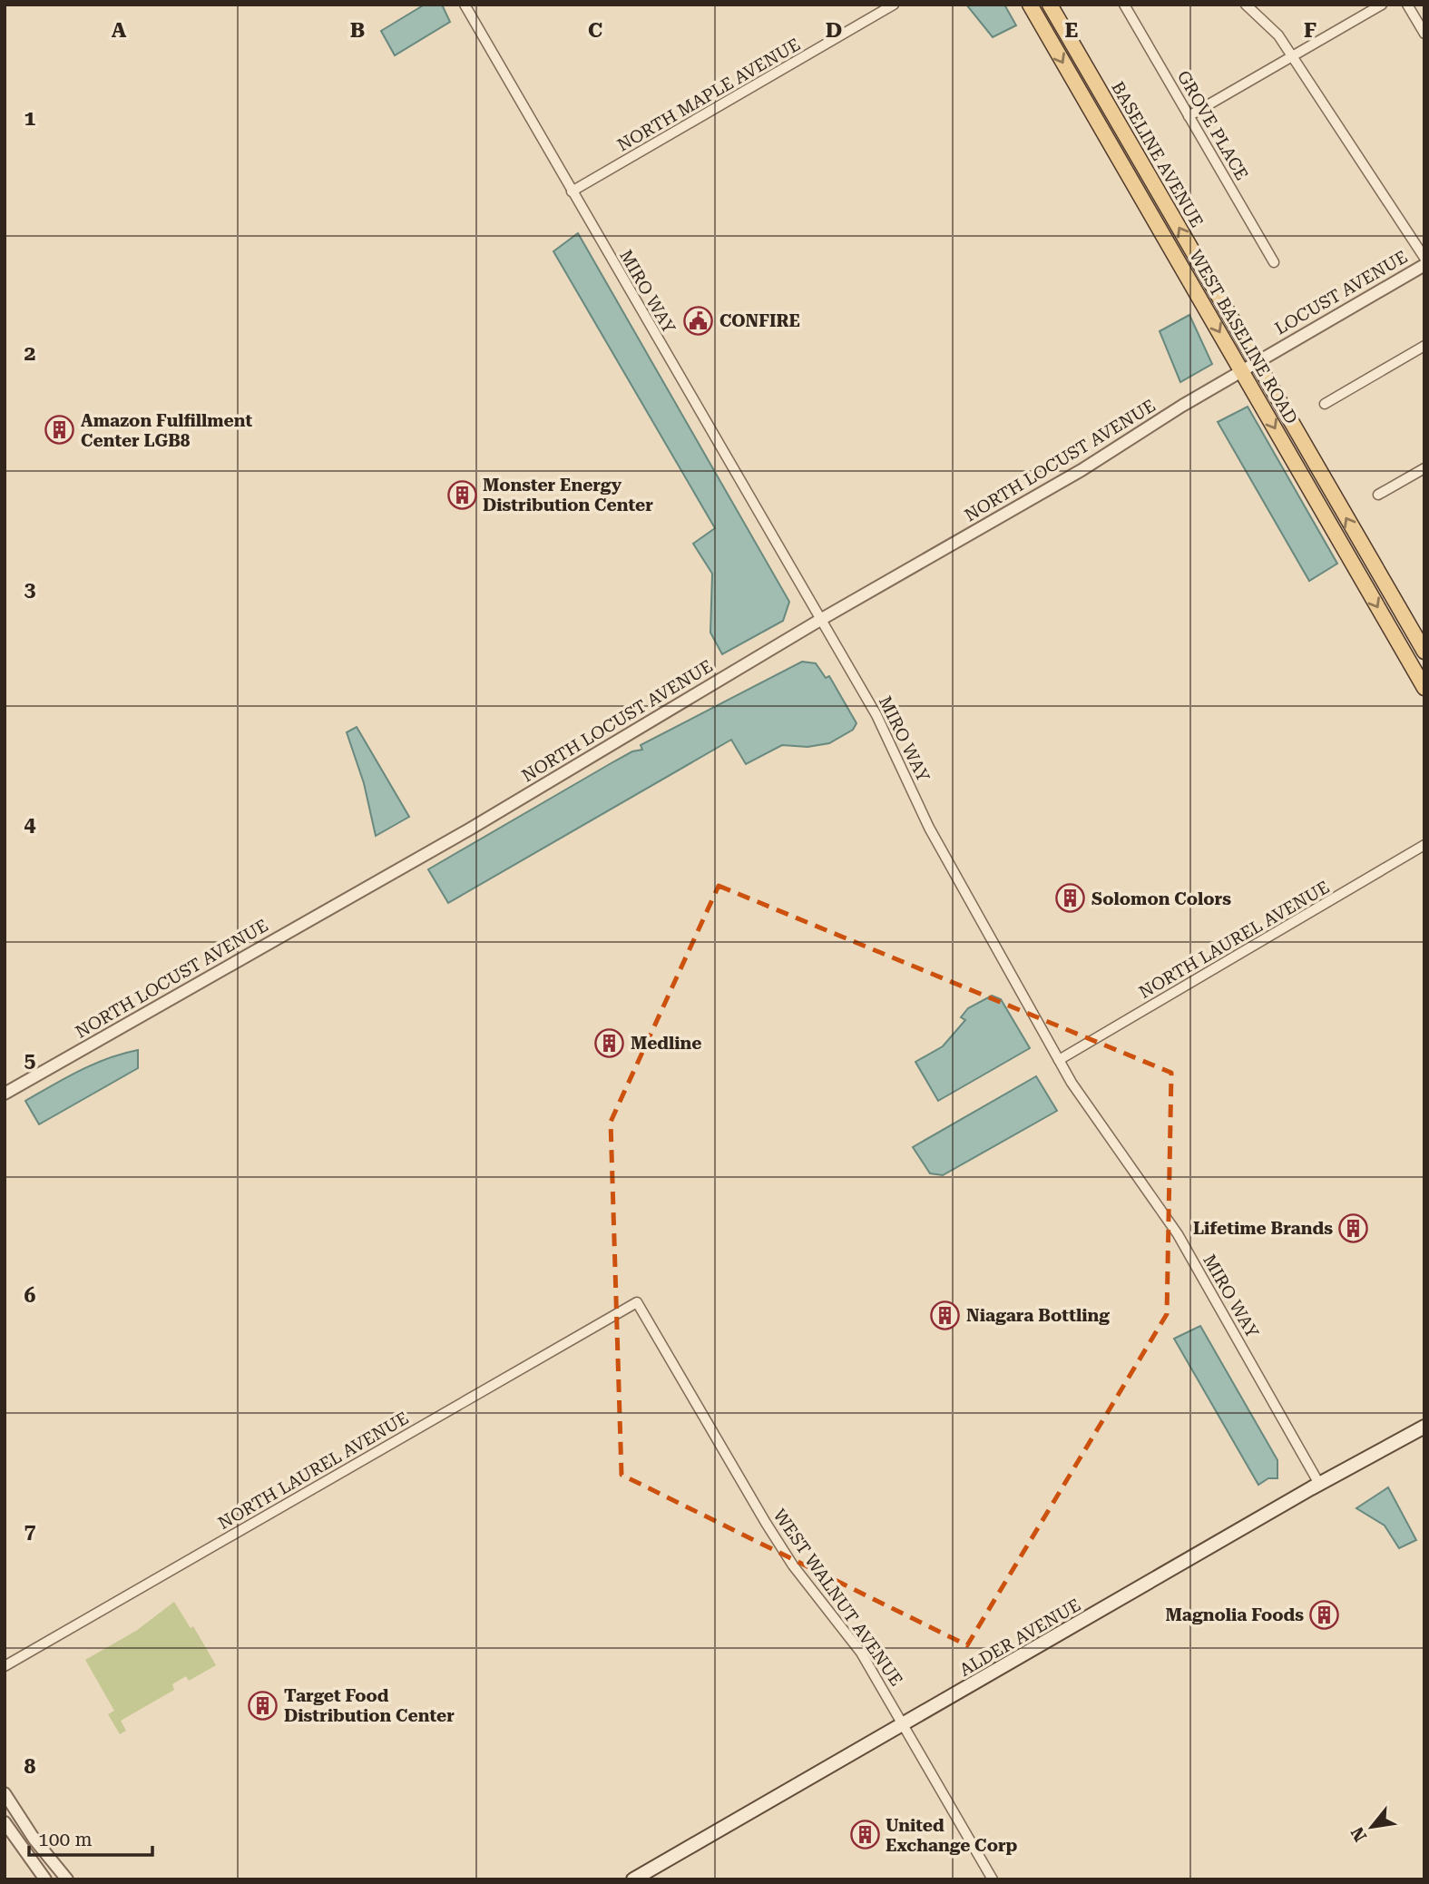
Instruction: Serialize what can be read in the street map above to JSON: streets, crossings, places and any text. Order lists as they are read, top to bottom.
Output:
{
  "streets": {
    "main road": ["BASELINE AVENUE", "WEST BASELINE ROAD", "ALDER AVENUE"],
    "street": [
      "NORTH MAPLE AVENUE",
      "GROVE PLACE",
      "MIRO WAY",
      "LOCUST AVENUE",
      "NORTH LOCUST AVENUE",
      "NORTH LAUREL AVENUE",
      "WEST WALNUT AVENUE"
    ]
  },
  "crossings": [
    ["NORTH MAPLE AVENUE", "MIRO WAY"],
    ["BASELINE AVENUE", "LOCUST AVENUE"],
    ["MIRO WAY", "NORTH LOCUST AVENUE"],
    ["MIRO WAY", "NORTH LAUREL AVENUE"],
    ["MIRO WAY", "ALDER AVENUE"],
    ["LOCUST AVENUE", "WEST BASELINE ROAD"],
    ["LOCUST AVENUE", "NORTH LOCUST AVENUE"],
    ["WEST BASELINE ROAD", "NORTH LOCUST AVENUE"],
    ["NORTH LAUREL AVENUE", "WEST WALNUT AVENUE"],
    ["WEST WALNUT AVENUE", "ALDER AVENUE"]
  ],
  "one_way": ["BASELINE AVENUE", "WEST BASELINE ROAD"],
  "places": {
    "public building": ["CONFIRE"],
    "building": [
      "Amazon Fulfillment Center LGB8",
      "Monster Energy Distribution Center",
      "Solomon Colors",
      "Medline",
      "Lifetime Brands",
      "Niagara Bottling",
      "Magnolia Foods",
      "Target Food Distribution Center",
      "United Exchange Corp"
    ]
  },
  "scale_bar": "100 m",
  "north": "bottom left",
  "grid": {
    "columns": [
      "A",
      "B",
      "C",
      "D",
      "E",
      "F"
    ],
    "rows": [
      "1",
      "2",
      "3",
      "4",
      "5",
      "6",
      "7",
      "8"
    ]
  }
}
